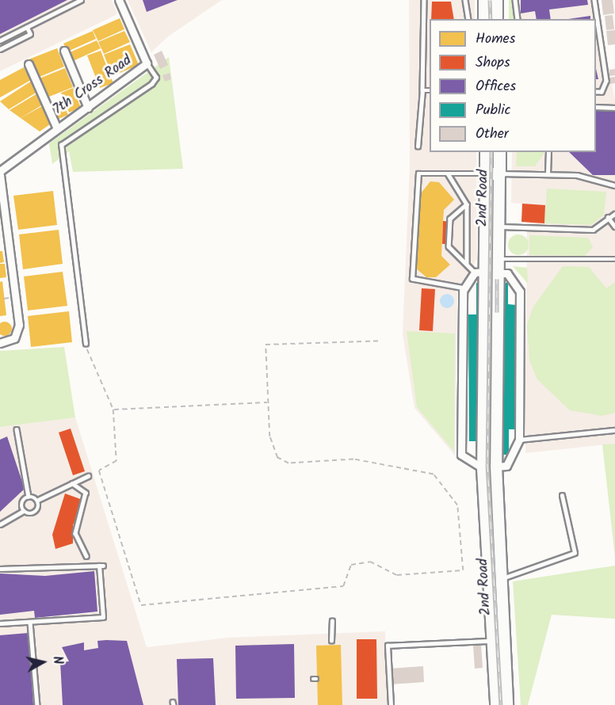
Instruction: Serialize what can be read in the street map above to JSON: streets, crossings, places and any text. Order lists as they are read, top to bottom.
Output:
{
  "streets": {
    "main road": ["2nd Road"],
    "street": ["7th Cross Road"]
  },
  "legend": [
    "Homes",
    "Shops",
    "Offices",
    "Public",
    "Other"
  ],
  "north": "right"
}
